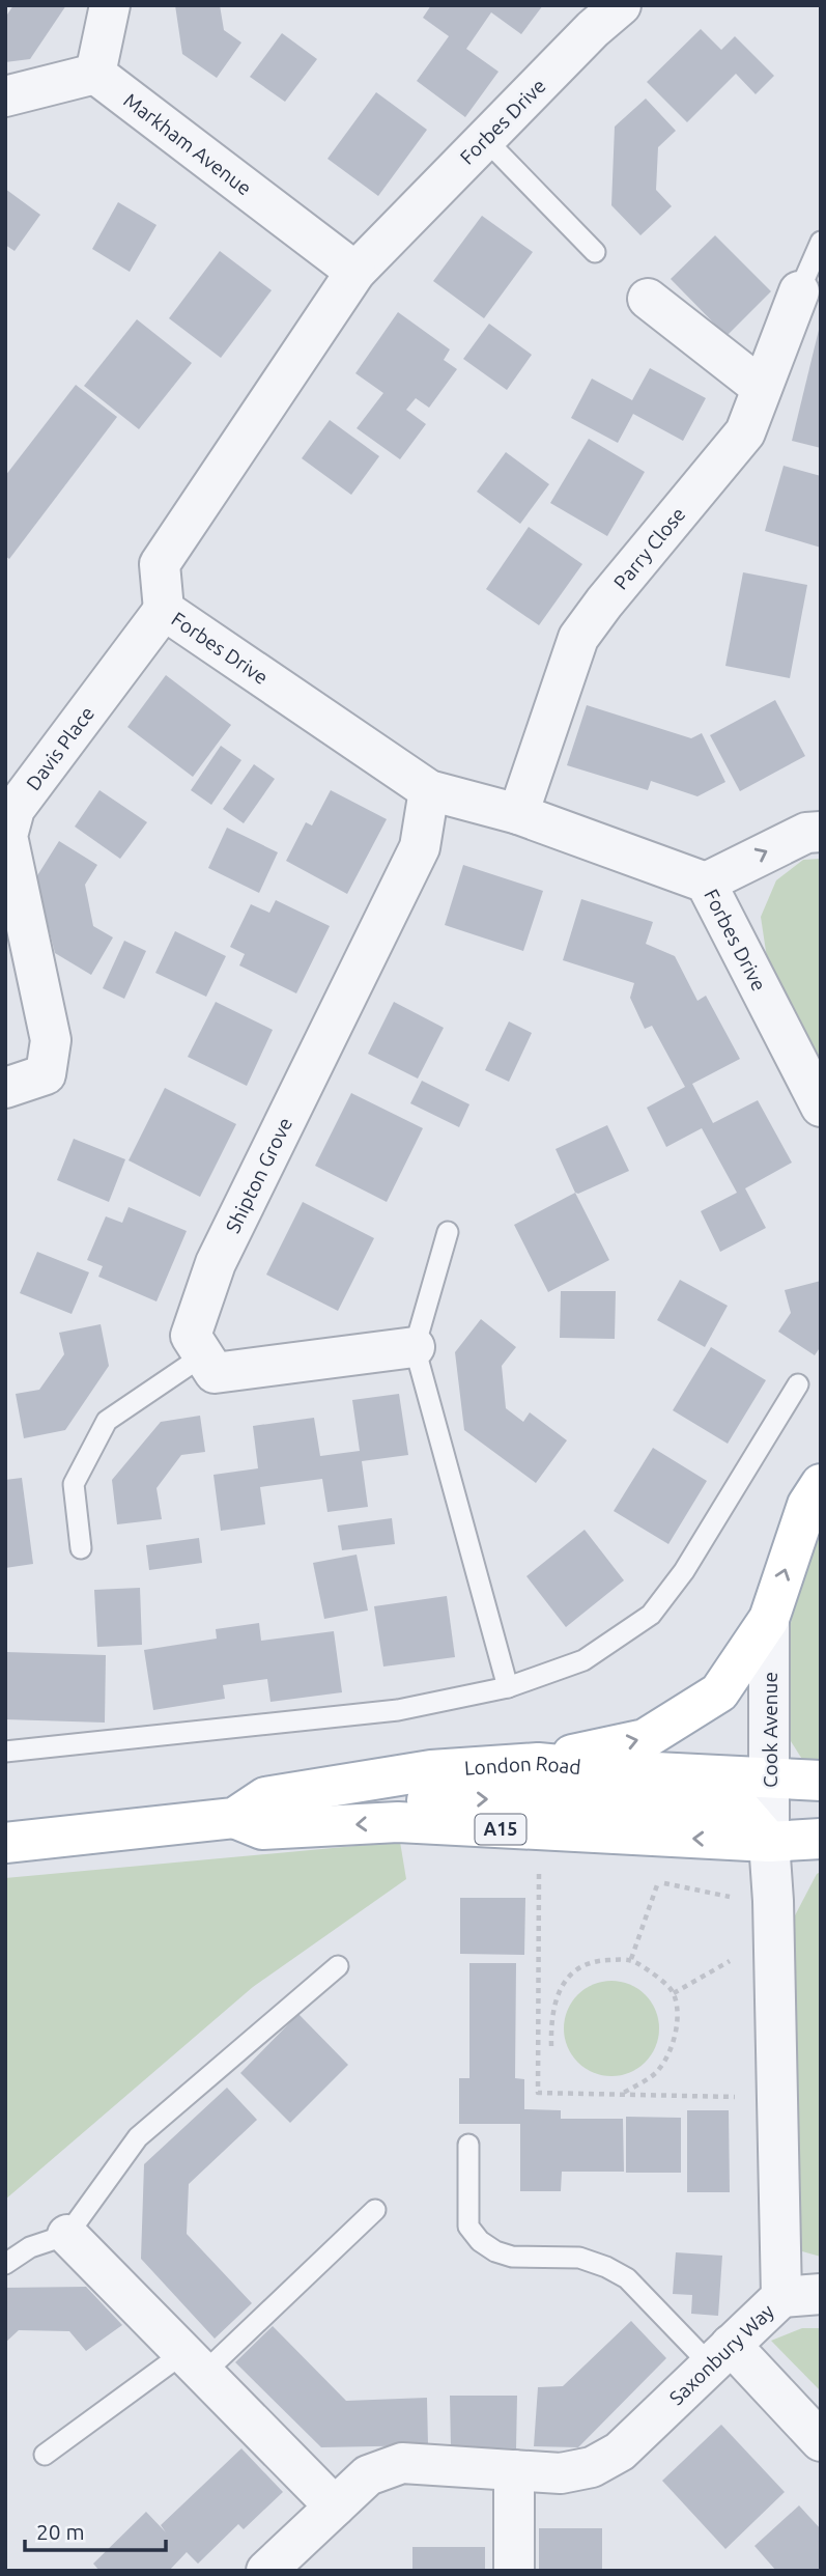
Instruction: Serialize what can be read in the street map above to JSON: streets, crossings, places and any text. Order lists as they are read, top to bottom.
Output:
{
  "streets": {
    "main road": ["Cook Avenue", "London Road", "A15"],
    "street": [
      "Forbes Drive",
      "Markham Avenue",
      "Parry Close",
      "Davis Place",
      "Shipton Grove",
      "Saxonbury Way"
    ]
  },
  "crossings": [
    ["Forbes Drive", "Markham Avenue"],
    ["Forbes Drive", "Parry Close"],
    ["Forbes Drive", "Davis Place"],
    ["Forbes Drive", "Shipton Grove"],
    ["Cook Avenue", "London Road"],
    ["Cook Avenue", "Saxonbury Way"],
    ["London Road", "Saxonbury Way"]
  ],
  "one_way": ["Cook Avenue"],
  "scale_bar": "20 m"
}
